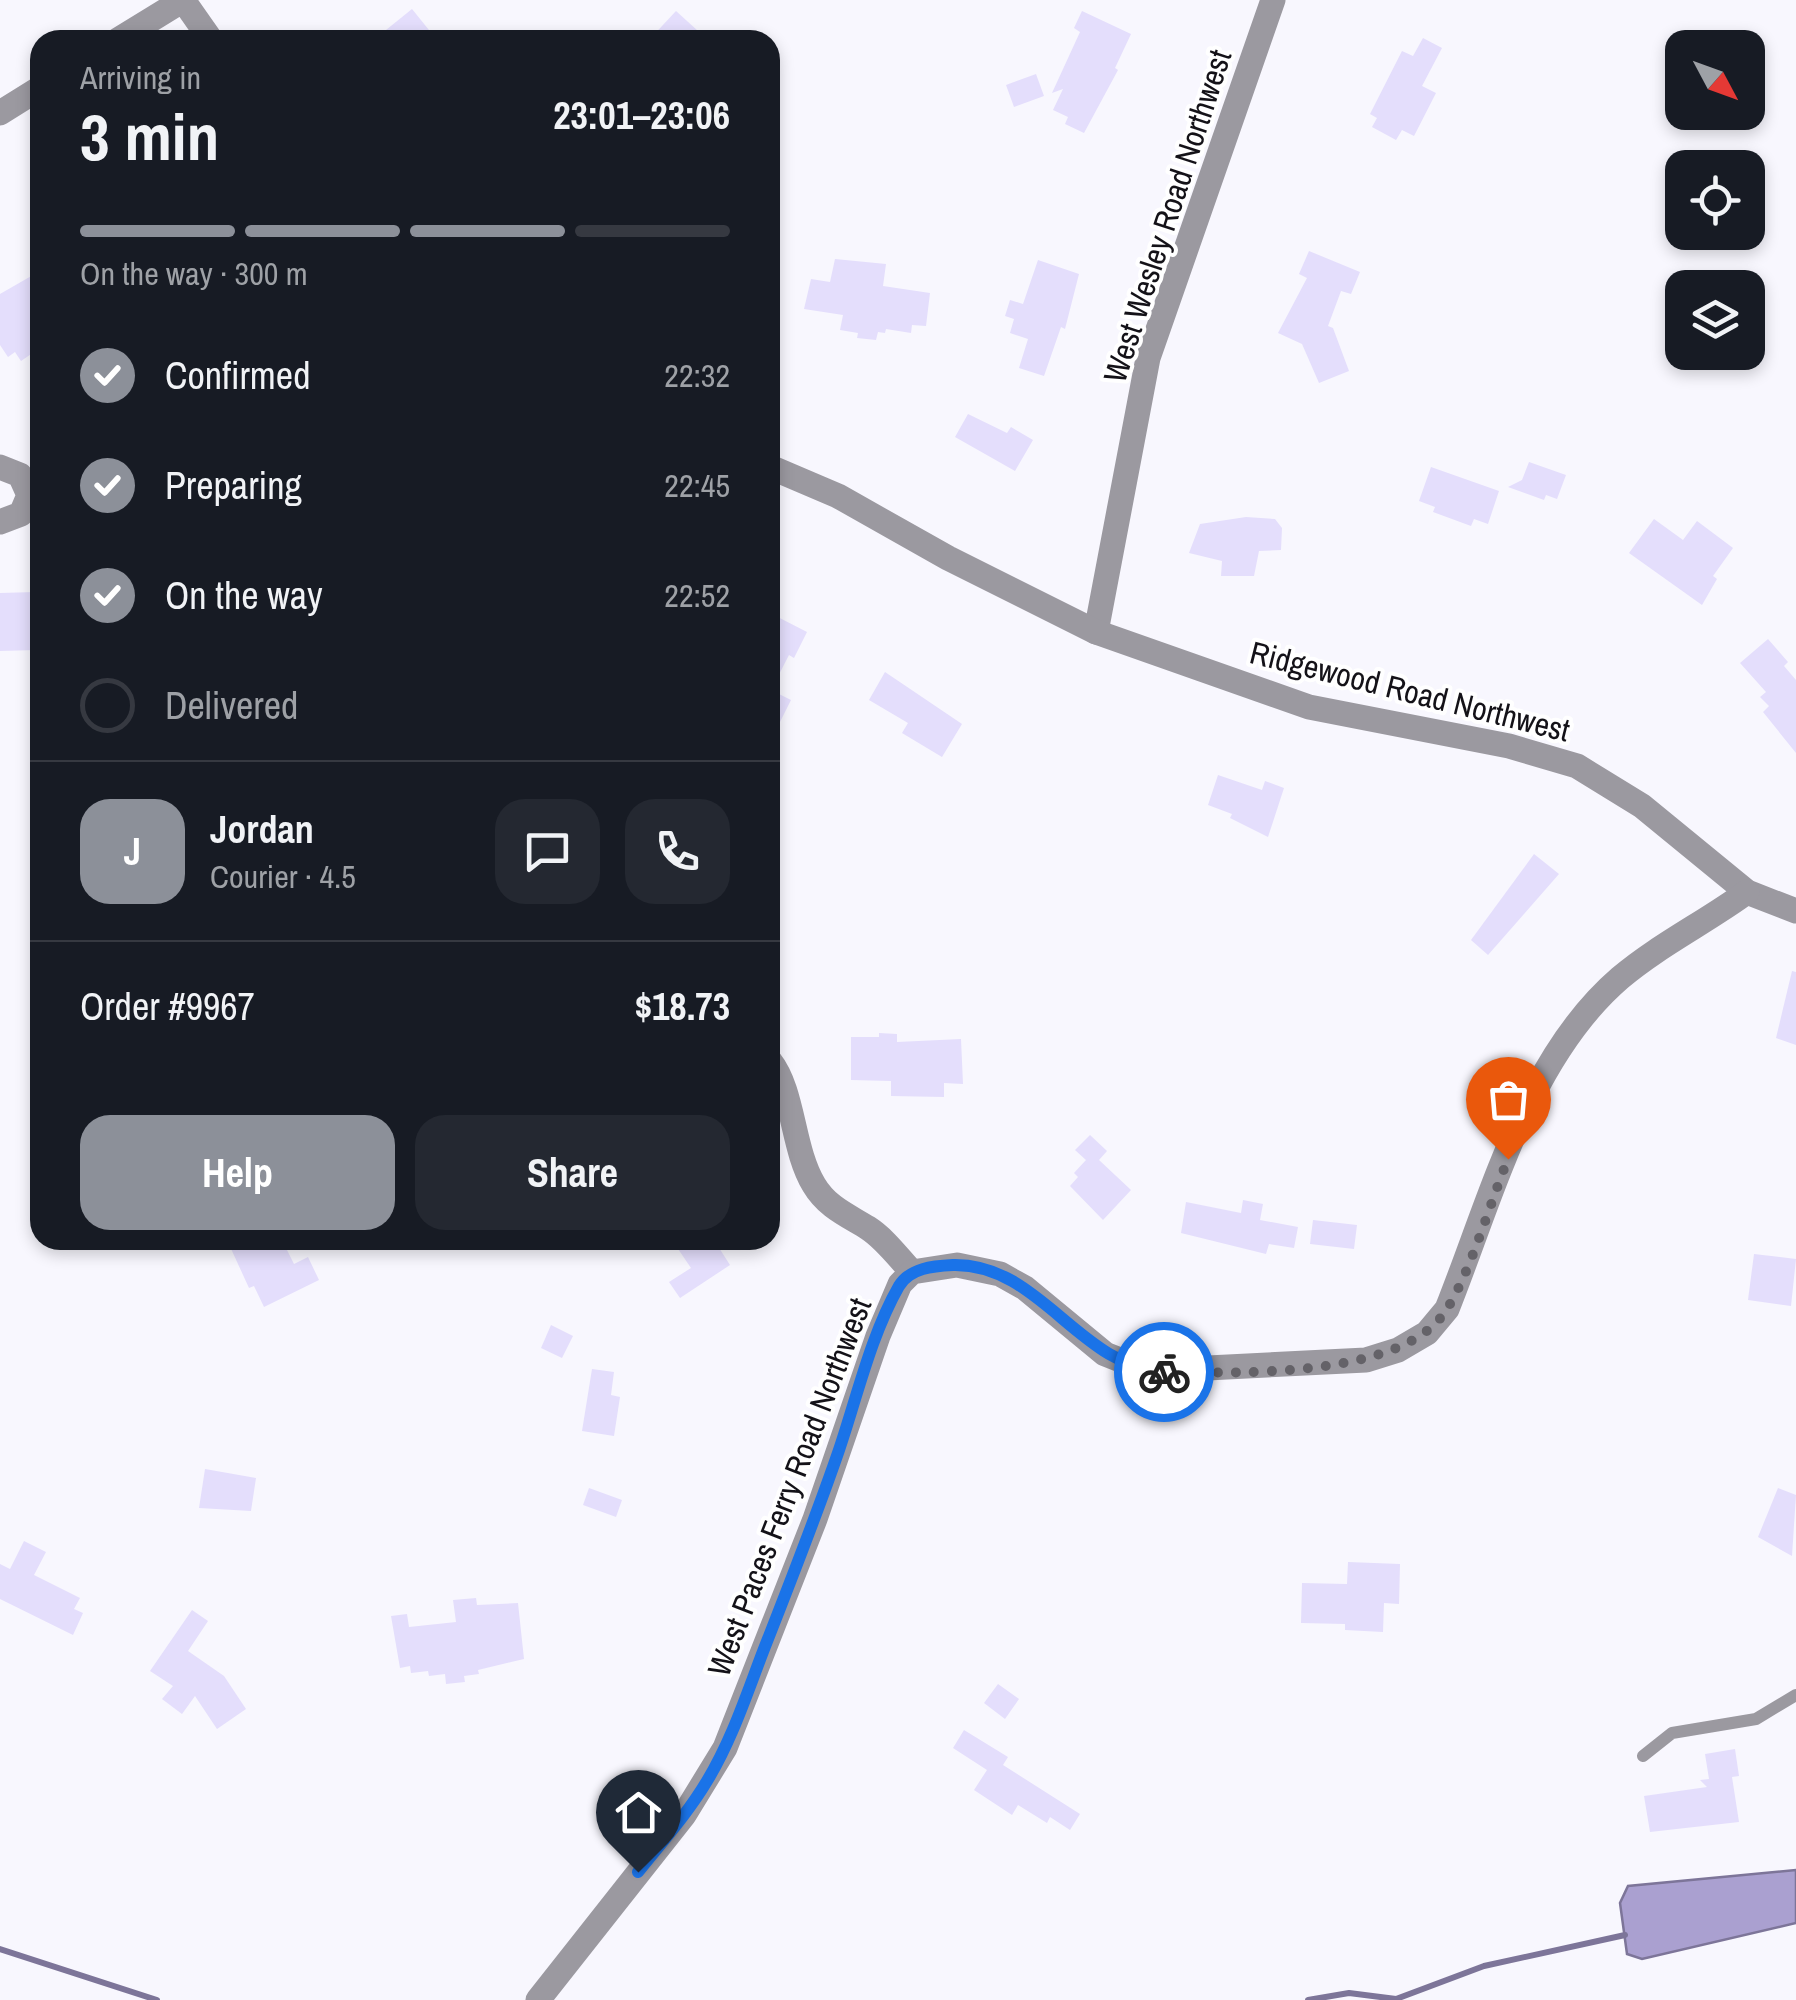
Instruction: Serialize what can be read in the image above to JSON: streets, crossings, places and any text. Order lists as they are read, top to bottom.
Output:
{
  "streets": {
    "street": ["West Wesley Road Northwest", "Ridgewood Road Northwest", "West Paces Ferry Road Northwest"]
  },
  "crossings": [
    ["West Wesley Road Northwest", "Ridgewood Road Northwest"],
    ["Ridgewood Road Northwest", "West Paces Ferry Road Northwest"]
  ],
  "north": "bottom right",
  "page": {
    "heading": ["3 min", "Arriving in", "23:01–23:06"],
    "panel": [
      "Jordan",
      "Courier · 4.5",
      "Order #9967",
      "$18.73"
    ],
    "bar": "On the way · 300 m",
    "list": [
      ["Confirmed", "22:32"],
      ["Preparing", "22:45"],
      ["On the way", "22:52"],
      "Delivered"
    ],
    "round": "J",
    "buttons": ["Help", "Share"]
  }
}
